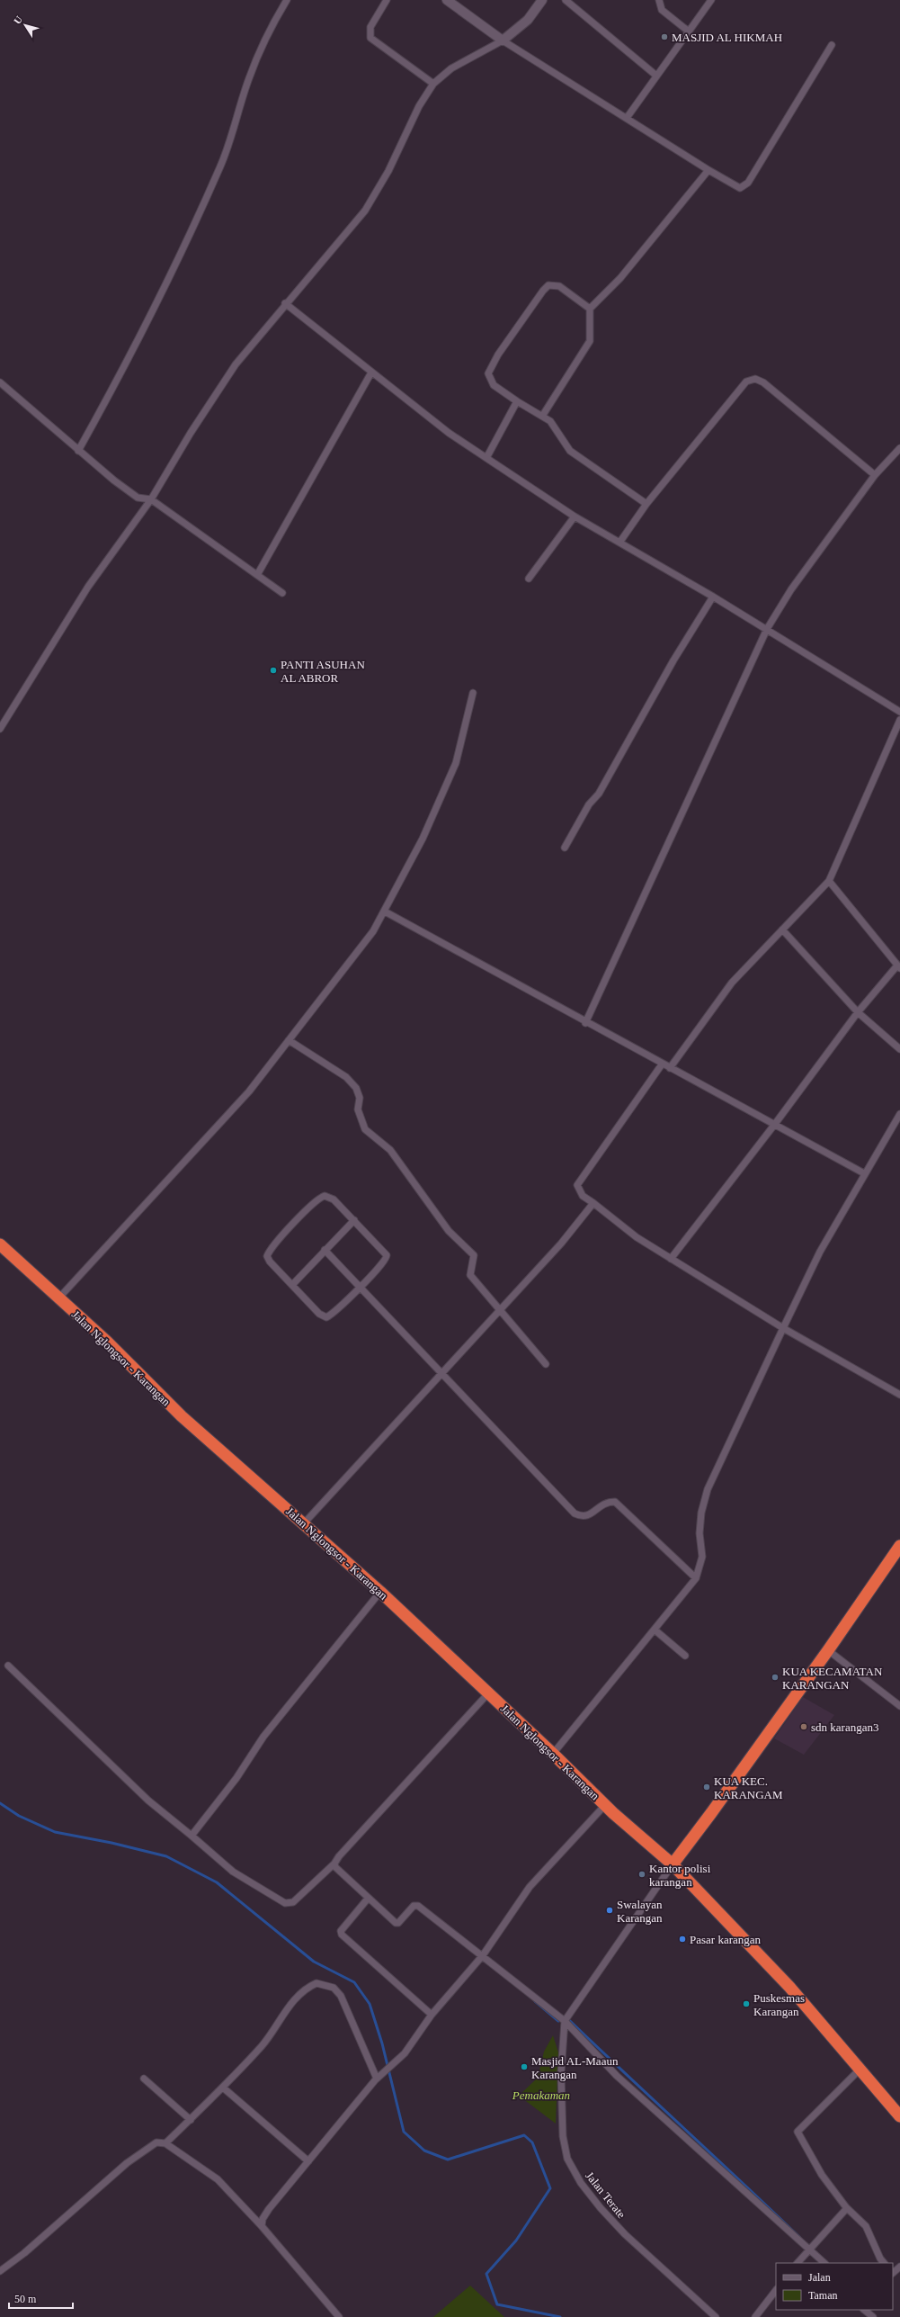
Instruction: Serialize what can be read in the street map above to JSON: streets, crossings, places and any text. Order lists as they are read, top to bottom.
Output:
{
  "streets": {
    "highway": ["Jalan Nglongsor - Karangan"],
    "street": ["Jalan Terate"]
  },
  "parks": ["Pemakaman"],
  "places": [
    "MASJID AL HIKMAH",
    "PANTI ASUHAN AL ABROR",
    "KUA KECAMATAN KARANGAN",
    "sdn karangan3",
    "KUA KEC. KARANGAM",
    "Kantor polisi karangan",
    "Swalayan Karangan",
    "Pasar karangan",
    "Puskesmas Karangan",
    "Masjid AL-Maaun Karangan"
  ],
  "legend": ["Jalan", "Taman"],
  "scale_bar": "50 m",
  "north": "top left"
}
